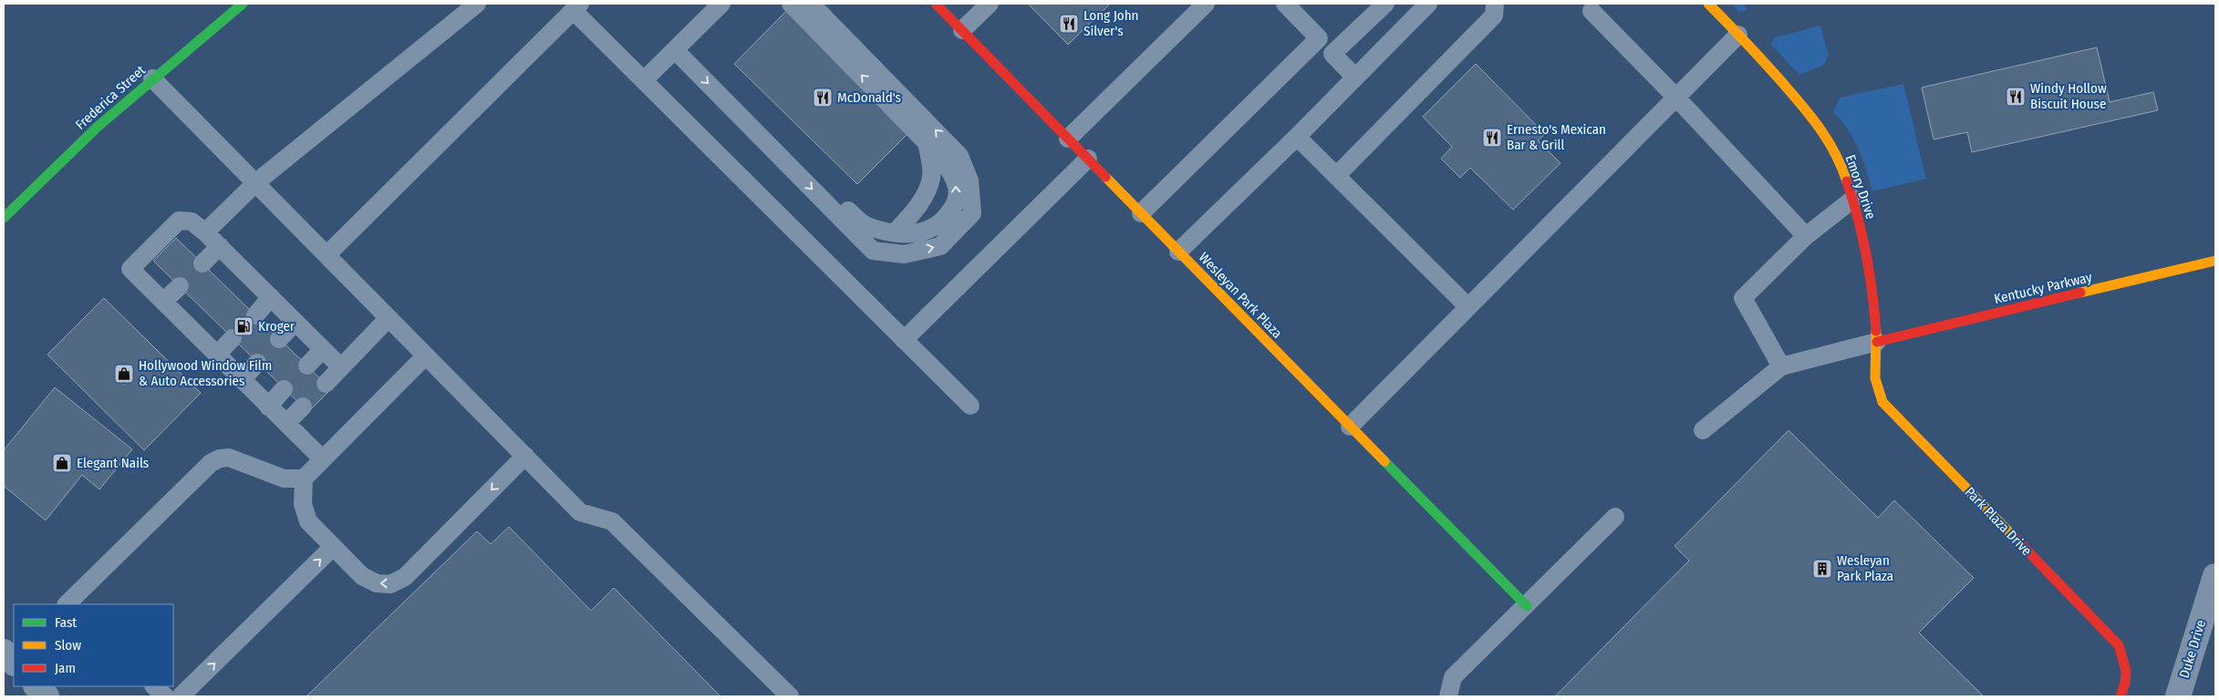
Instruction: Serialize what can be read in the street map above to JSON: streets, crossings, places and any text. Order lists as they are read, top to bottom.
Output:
{
  "streets": {
    "street": [
      "Frederica Street",
      "Emory Drive",
      "Kentucky Parkway",
      "Wesleyan Park Plaza",
      "Park Plaza Drive",
      "Duke Drive"
    ]
  },
  "crossings": [
    ["Emory Drive", "Kentucky Parkway"],
    ["Emory Drive", "Park Plaza Drive"],
    ["Kentucky Parkway", "Park Plaza Drive"]
  ],
  "places": {
    "restaurant": [
      "Long John Silver's",
      "Windy Hollow Biscuit House",
      "McDonald's",
      "Ernesto's Mexican Bar & Grill"
    ],
    "fuel station": ["Kroger"],
    "shop": ["Hollywood Window Film & Auto Accessories", "Elegant Nails"],
    "building": ["Wesleyan Park Plaza"]
  },
  "legend": ["Fast", "Slow", "Jam"]
}
